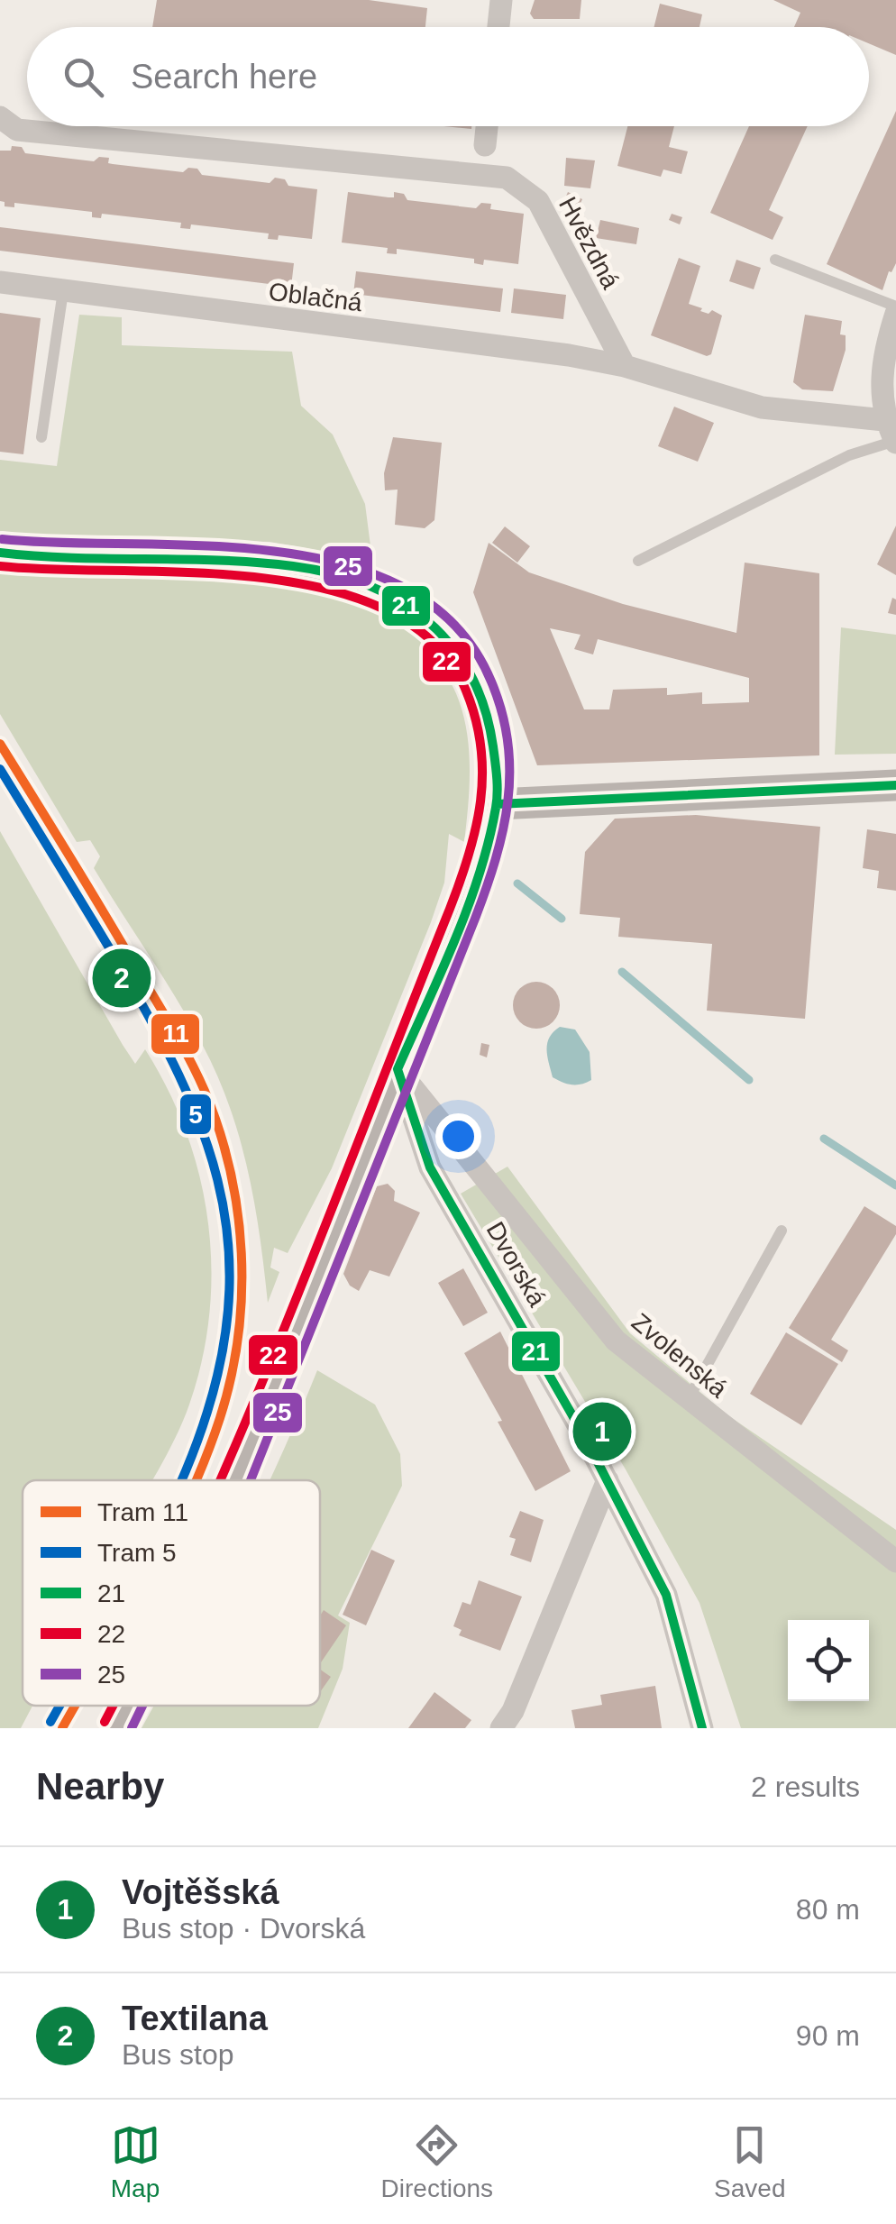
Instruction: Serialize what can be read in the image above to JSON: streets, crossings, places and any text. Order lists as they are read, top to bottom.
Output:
{
  "streets": {
    "street": [
      "Hvězdná",
      "Oblačná",
      "Dvorská",
      "Zvolenská"
    ]
  },
  "crossings": [
    ["Hvězdná", "Oblačná"],
    ["Dvorská", "Zvolenská"]
  ],
  "lines": [
    "transit line 25",
    "transit line 21",
    "transit line 22",
    "tram line 11",
    "tram line 5"
  ],
  "legend": [
    "Tram 11",
    "Tram 5",
    "21",
    "22",
    "25"
  ],
  "page": {
    "search": "Search here",
    "pins": ["2", "1"],
    "heading": ["Nearby", "2 results"],
    "list": [
      {
        "mark": "1",
        "name": "Vojtěšská",
        "note": "Bus stop · Dvorská",
        "value": "80 m"
      },
      {
        "mark": "2",
        "name": "Textilana",
        "note": "Bus stop",
        "value": "90 m"
      }
    ],
    "nav": ["Map", "Directions", "Saved"]
  }
}
